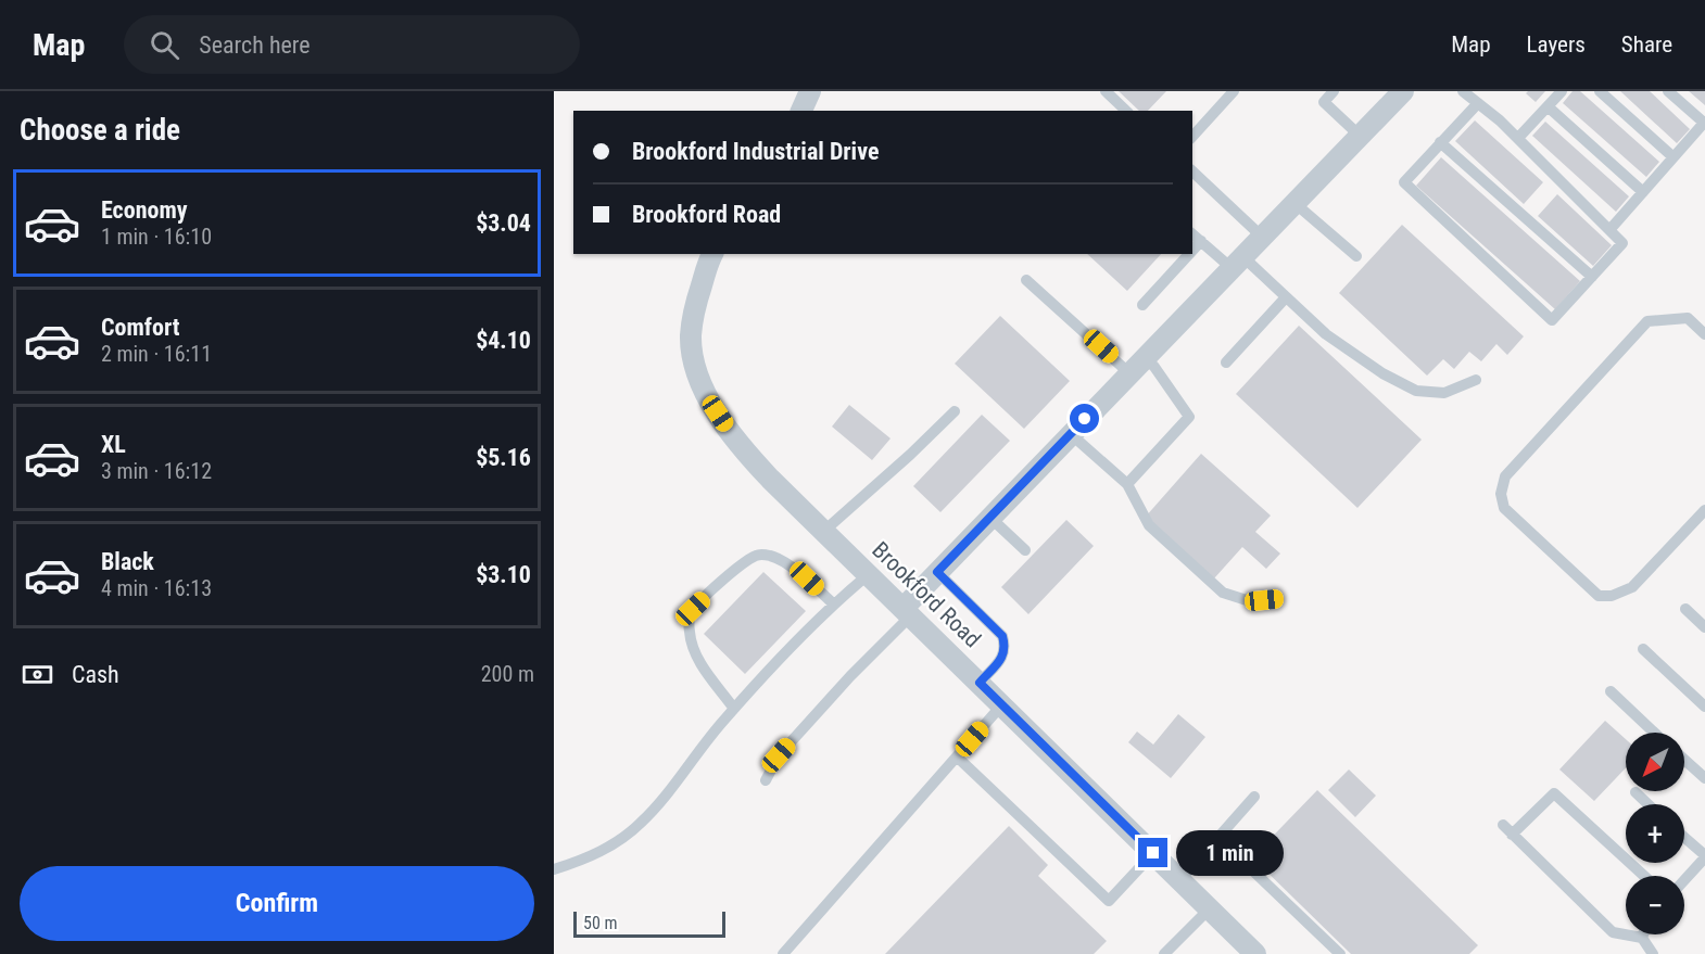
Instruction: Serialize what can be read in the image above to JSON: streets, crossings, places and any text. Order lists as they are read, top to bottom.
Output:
{
  "streets": {
    "street": ["Brookford Road"]
  },
  "scale_bar": "50 m",
  "north": "bottom left",
  "page": {
    "header": "Map",
    "search": "Search here",
    "nav": ["Map", "Layers", "Share"],
    "heading": "Choose a ride",
    "banner": ["Brookford Industrial Drive", "Brookford Road"],
    "list": [
      {
        "name": "Economy",
        "note": "1 min · 16:10",
        "value": "$3.04"
      },
      {
        "name": "Comfort",
        "note": "2 min · 16:11",
        "value": "$4.10"
      },
      {
        "name": "XL",
        "note": "3 min · 16:12",
        "value": "$5.16"
      },
      {
        "name": "Black",
        "note": "4 min · 16:13",
        "value": "$3.10"
      }
    ],
    "pay": ["Cash", "200 m"],
    "map_buttons": ["+", "−"],
    "bubble": "1 min",
    "buttons": "Confirm",
    "scale": "50 m"
  }
}
